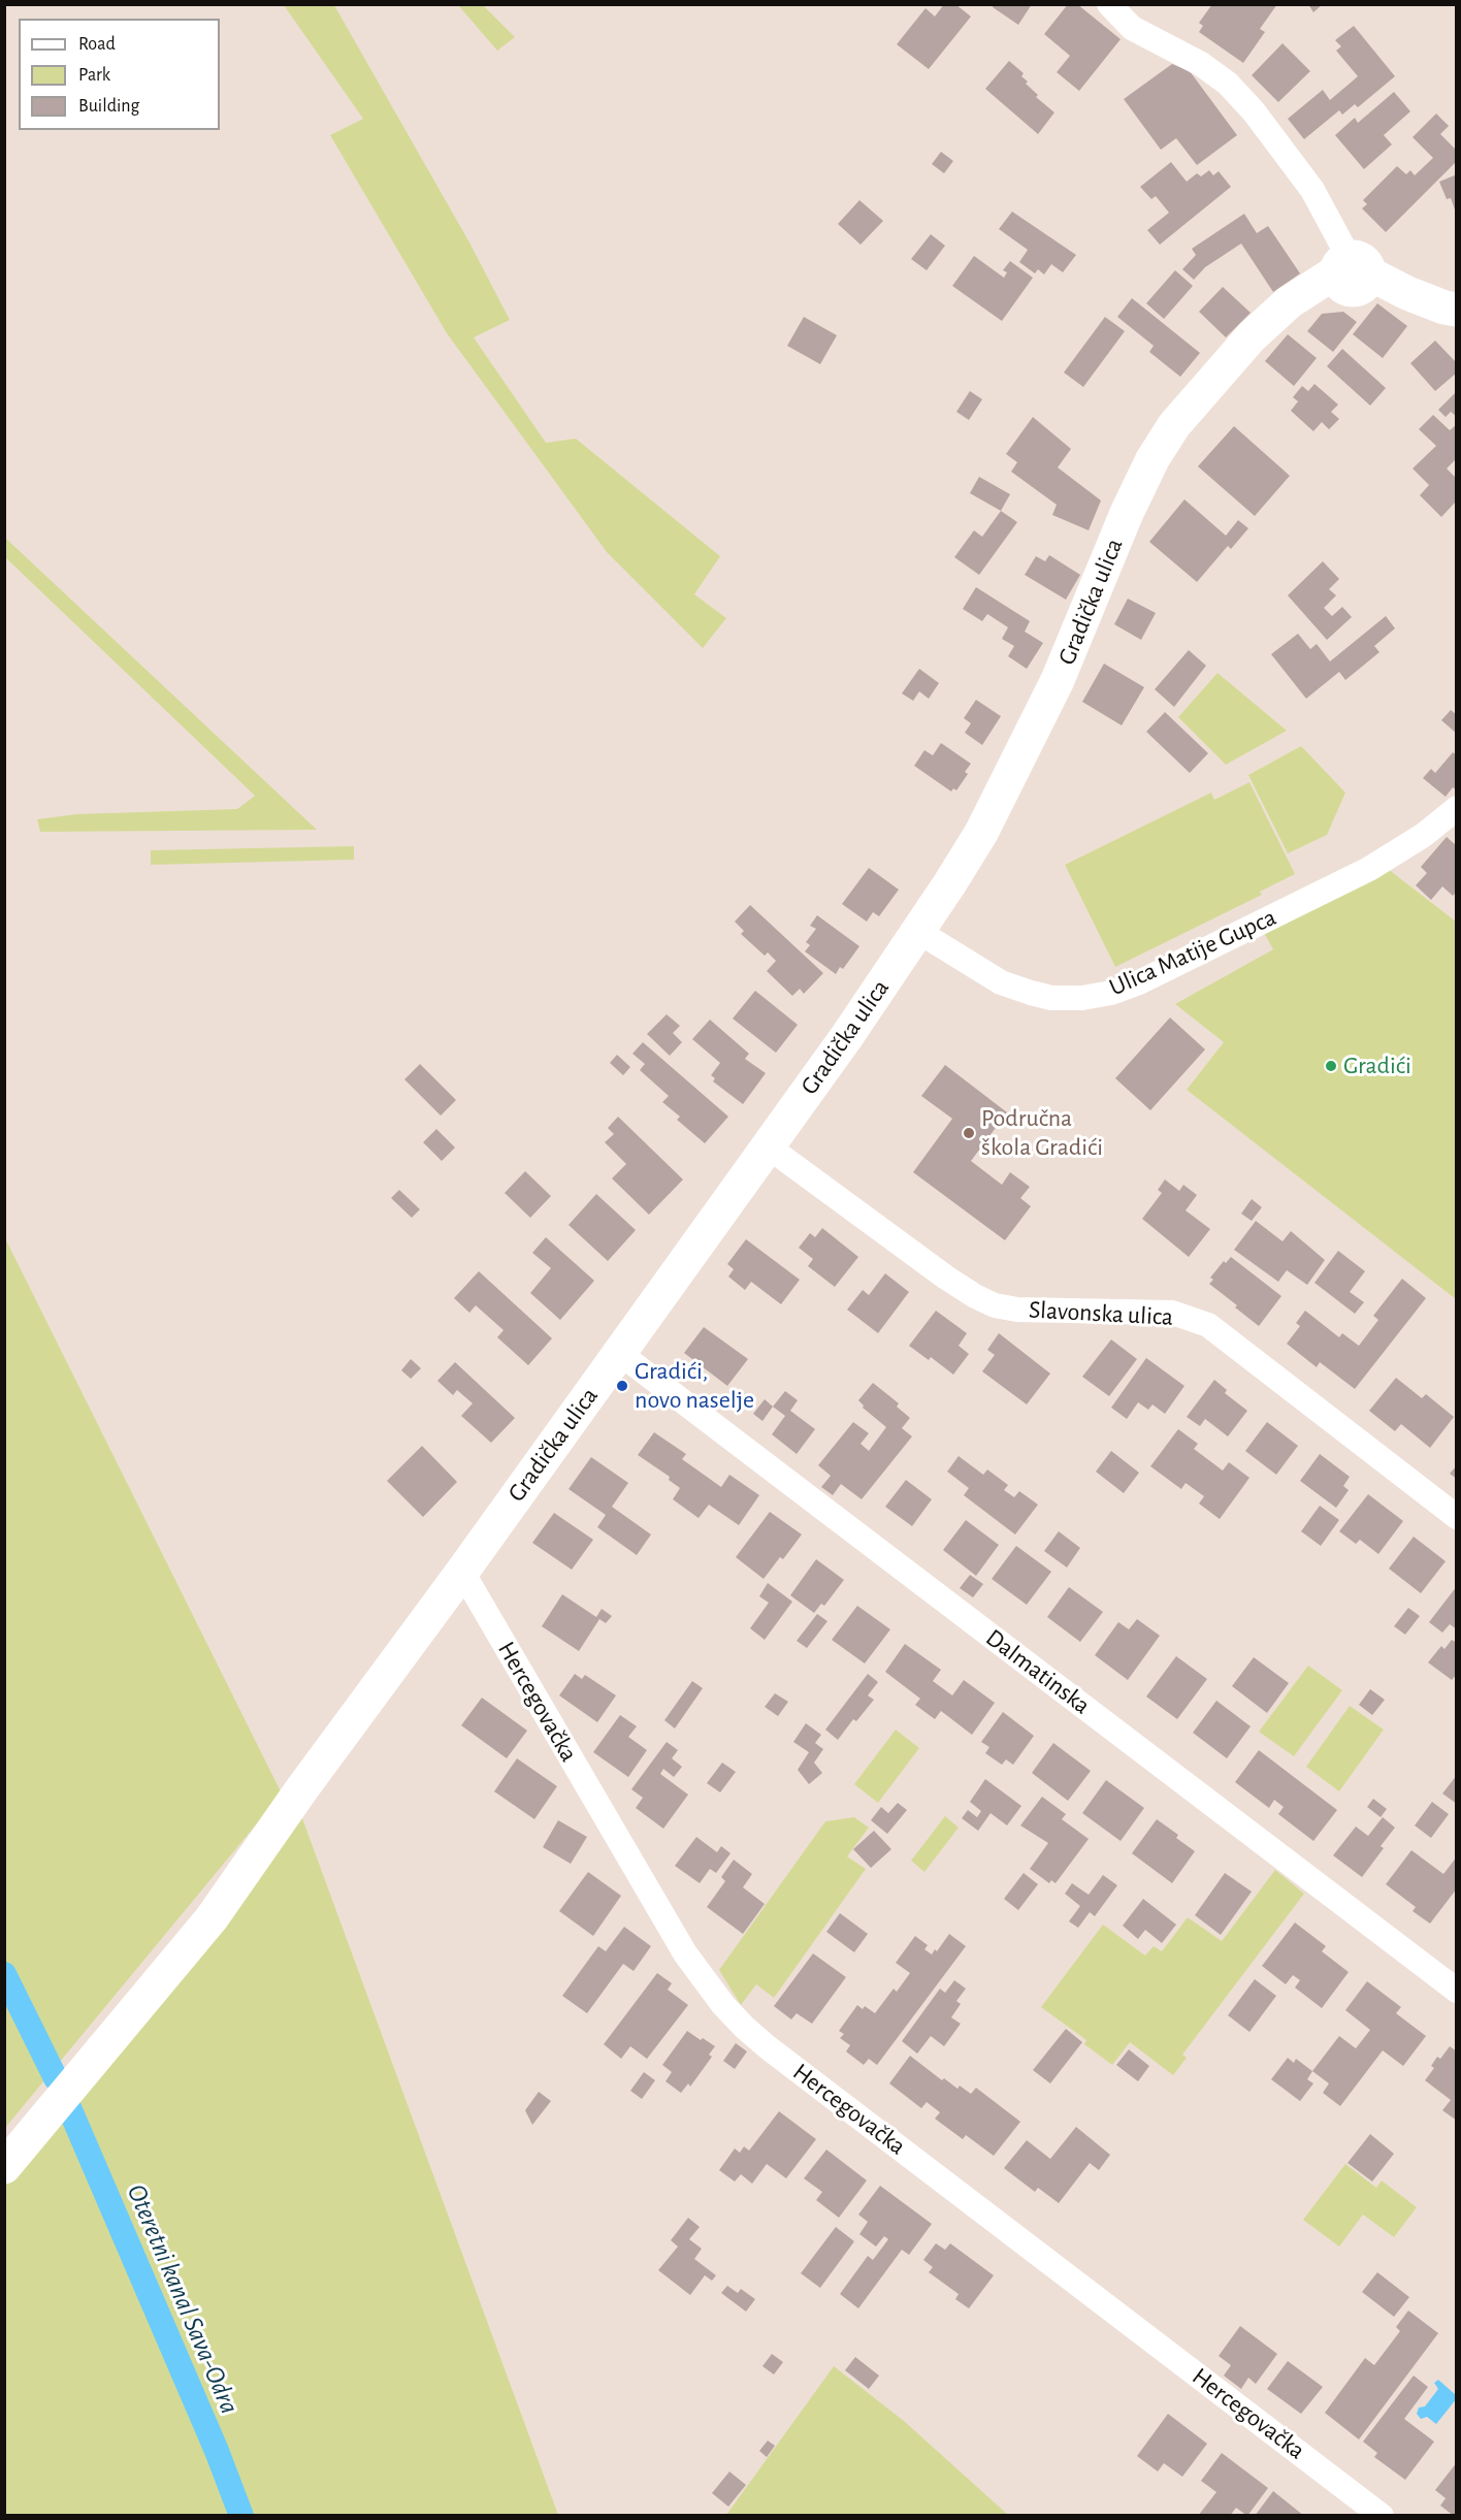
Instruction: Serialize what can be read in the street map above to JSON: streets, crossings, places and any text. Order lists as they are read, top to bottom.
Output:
{
  "streets": {
    "street": [
      "Gradička ulica",
      "Ulica Matije Gupca",
      "Slavonska ulica",
      "Dalmatinska",
      "Hercegovačka"
    ]
  },
  "crossings": [
    ["Gradička ulica", "Ulica Matije Gupca"],
    ["Gradička ulica", "Slavonska ulica"],
    ["Gradička ulica", "Dalmatinska"],
    ["Gradička ulica", "Hercegovačka"]
  ],
  "water": ["Oteretni kanal Sava-Odra"],
  "places": ["Gradići", "Područna škola Gradići", "Gradići, novo naselje"],
  "legend": ["Road", "Park", "Building"]
}
